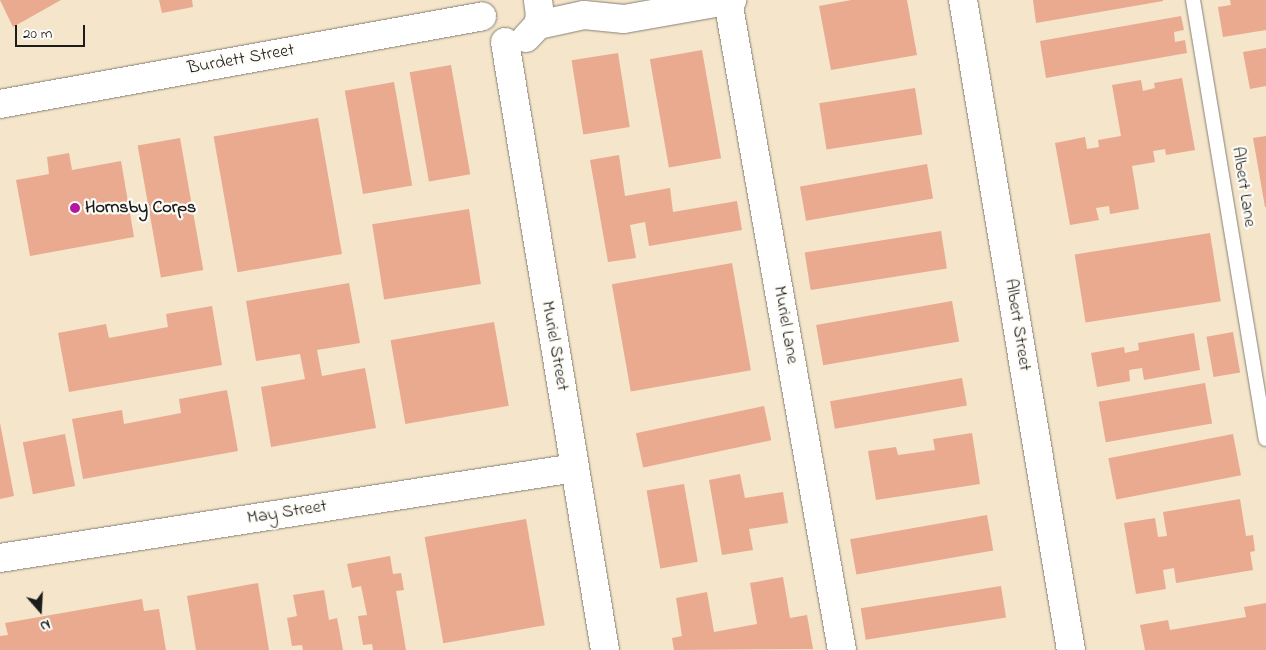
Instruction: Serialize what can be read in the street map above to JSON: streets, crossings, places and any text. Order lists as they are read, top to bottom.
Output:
{
  "streets": {
    "street": [
      "Burdett Street",
      "Muriel Lane",
      "Albert Street",
      "Muriel Street",
      "May Street"
    ],
    "lane": ["Albert Lane"]
  },
  "crossings": [
    ["Muriel Street", "May Street"]
  ],
  "places": ["Hornsby Corps"],
  "scale_bar": "20 m",
  "north": "bottom"
}
